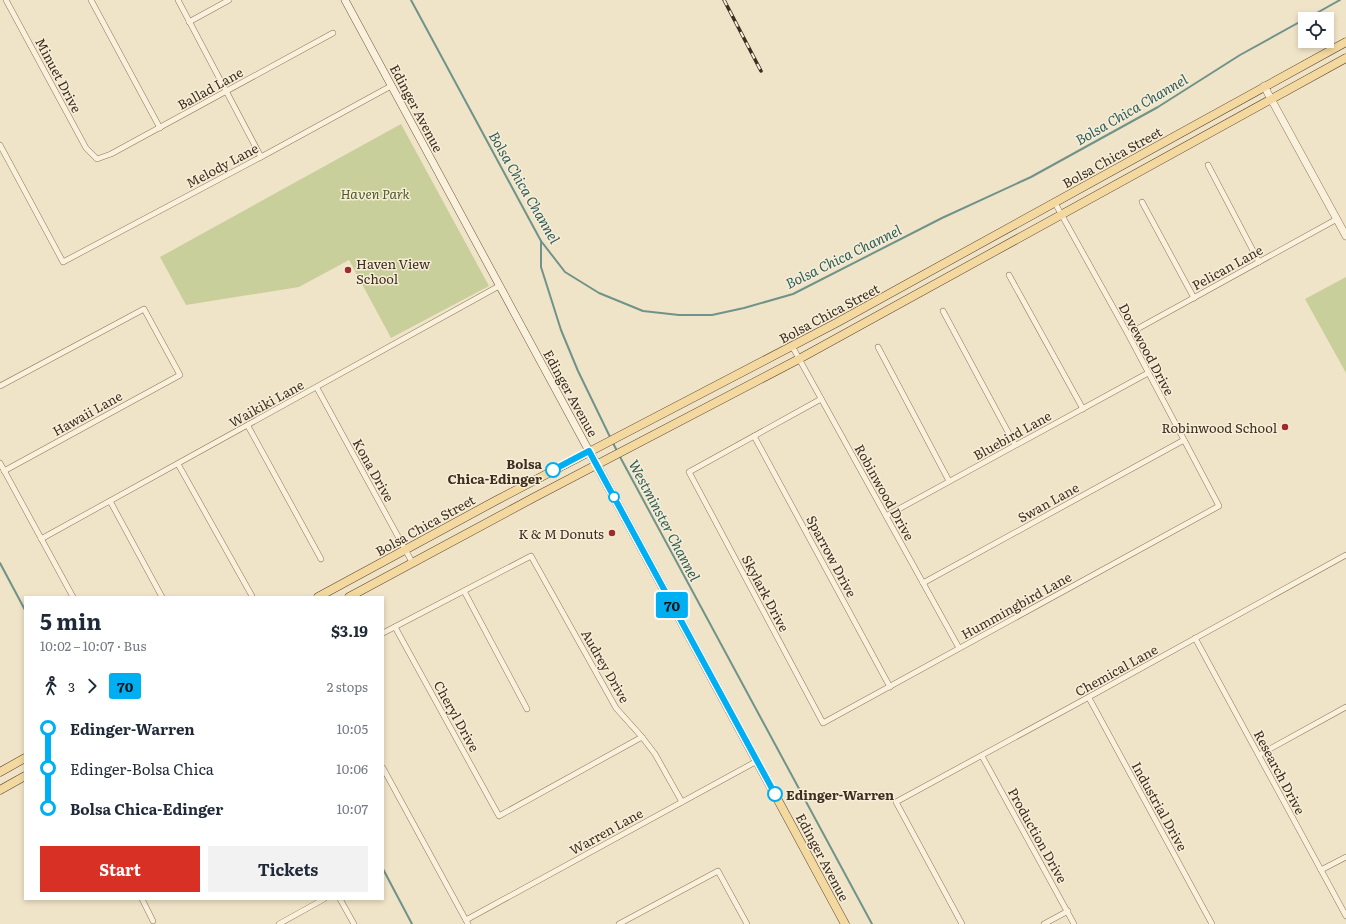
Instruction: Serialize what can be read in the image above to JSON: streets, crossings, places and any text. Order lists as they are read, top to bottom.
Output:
{
  "streets": {
    "main road": ["Edinger Avenue", "Bolsa Chica Street"],
    "street": [
      "Minuet Drive",
      "Ballad Lane",
      "Melody Lane",
      "Pelican Lane",
      "Dovewood Drive",
      "Waikiki Lane",
      "Hawaii Lane",
      "Bluebird Lane",
      "Kona Drive",
      "Robinwood Drive",
      "Swan Lane",
      "Sparrow Drive",
      "Skylark Drive",
      "Hummingbird Lane",
      "Audrey Drive",
      "Chemical Lane",
      "Cheryl Drive",
      "Research Drive",
      "Industrial Drive",
      "Warren Lane",
      "Production Drive"
    ]
  },
  "crossings": [
    ["Minuet Drive", "Ballad Lane"],
    ["Edinger Avenue", "Bolsa Chica Street"],
    ["Edinger Avenue", "Melody Lane"],
    ["Edinger Avenue", "Waikiki Lane"],
    ["Edinger Avenue", "Warren Lane"],
    ["Bolsa Chica Street", "Dovewood Drive"],
    ["Bolsa Chica Street", "Kona Drive"],
    ["Bolsa Chica Street", "Robinwood Drive"],
    ["Pelican Lane", "Dovewood Drive"],
    ["Dovewood Drive", "Bluebird Lane"],
    ["Dovewood Drive", "Swan Lane"],
    ["Dovewood Drive", "Hummingbird Lane"],
    ["Waikiki Lane", "Kona Drive"],
    ["Bluebird Lane", "Robinwood Drive"],
    ["Robinwood Drive", "Swan Lane"],
    ["Robinwood Drive", "Hummingbird Lane"],
    ["Sparrow Drive", "Skylark Drive"],
    ["Sparrow Drive", "Hummingbird Lane"],
    ["Skylark Drive", "Hummingbird Lane"],
    ["Audrey Drive", "Cheryl Drive"],
    ["Audrey Drive", "Warren Lane"],
    ["Chemical Lane", "Research Drive"],
    ["Chemical Lane", "Industrial Drive"],
    ["Chemical Lane", "Production Drive"]
  ],
  "water": ["Bolsa Chica Channel", "Westminster Channel"],
  "parks": ["Haven Park"],
  "places": [
    "Haven View School",
    "Robinwood School",
    "Bolsa Chica-Edinger",
    "K & M Donuts",
    "Edinger-Warren"
  ],
  "lines": ["bus line 70"],
  "page": {
    "on_map": "70",
    "heading": ["5 min", "10:02 – 10:07 · Bus", "$3.19"],
    "legs": ["3", "70", "2 stops"],
    "list": [
      {
        "name": "Edinger-Warren",
        "value": "10:05"
      },
      {
        "name": "Edinger-Bolsa Chica",
        "value": "10:06"
      },
      {
        "name": "Bolsa Chica-Edinger",
        "value": "10:07"
      }
    ],
    "buttons": ["Start", "Tickets"]
  }
}
